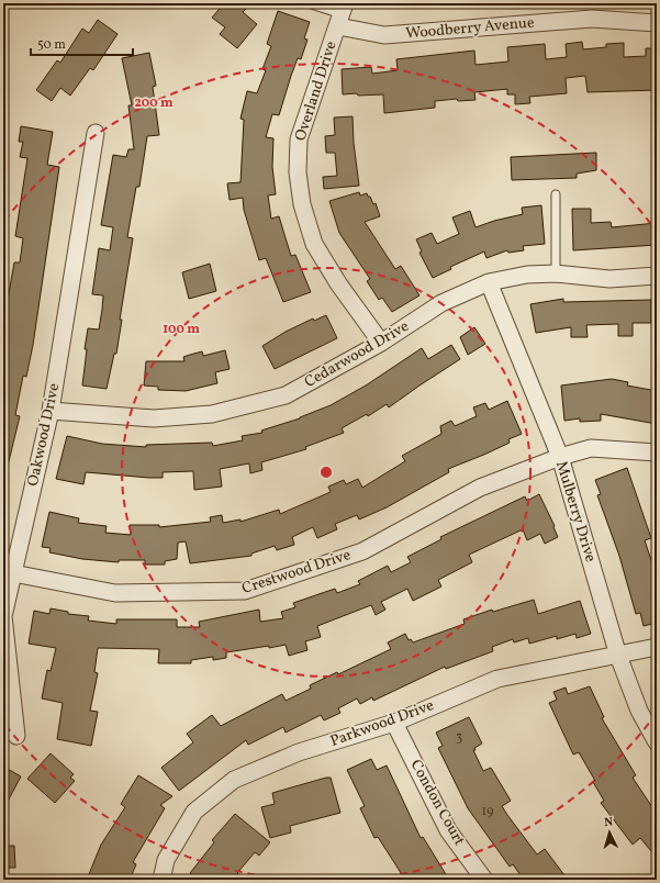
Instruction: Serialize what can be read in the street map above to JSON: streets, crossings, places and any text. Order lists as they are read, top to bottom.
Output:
{
  "streets": {
    "street": [
      "Woodberry Avenue",
      "Overland Drive",
      "Cedarwood Drive",
      "Oakwood Drive",
      "Mulberry Drive",
      "Crestwood Drive",
      "Parkwood Drive",
      "Condon Court"
    ]
  },
  "crossings": [
    ["Woodberry Avenue", "Overland Drive"],
    ["Overland Drive", "Cedarwood Drive"],
    ["Cedarwood Drive", "Oakwood Drive"],
    ["Cedarwood Drive", "Mulberry Drive"],
    ["Oakwood Drive", "Crestwood Drive"],
    ["Mulberry Drive", "Crestwood Drive"],
    ["Mulberry Drive", "Parkwood Drive"],
    ["Parkwood Drive", "Condon Court"]
  ],
  "house_numbers": ["3", "19"],
  "scale_bar": "50 m",
  "north": "top",
  "rings": ["200 m", "100 m"]
}
